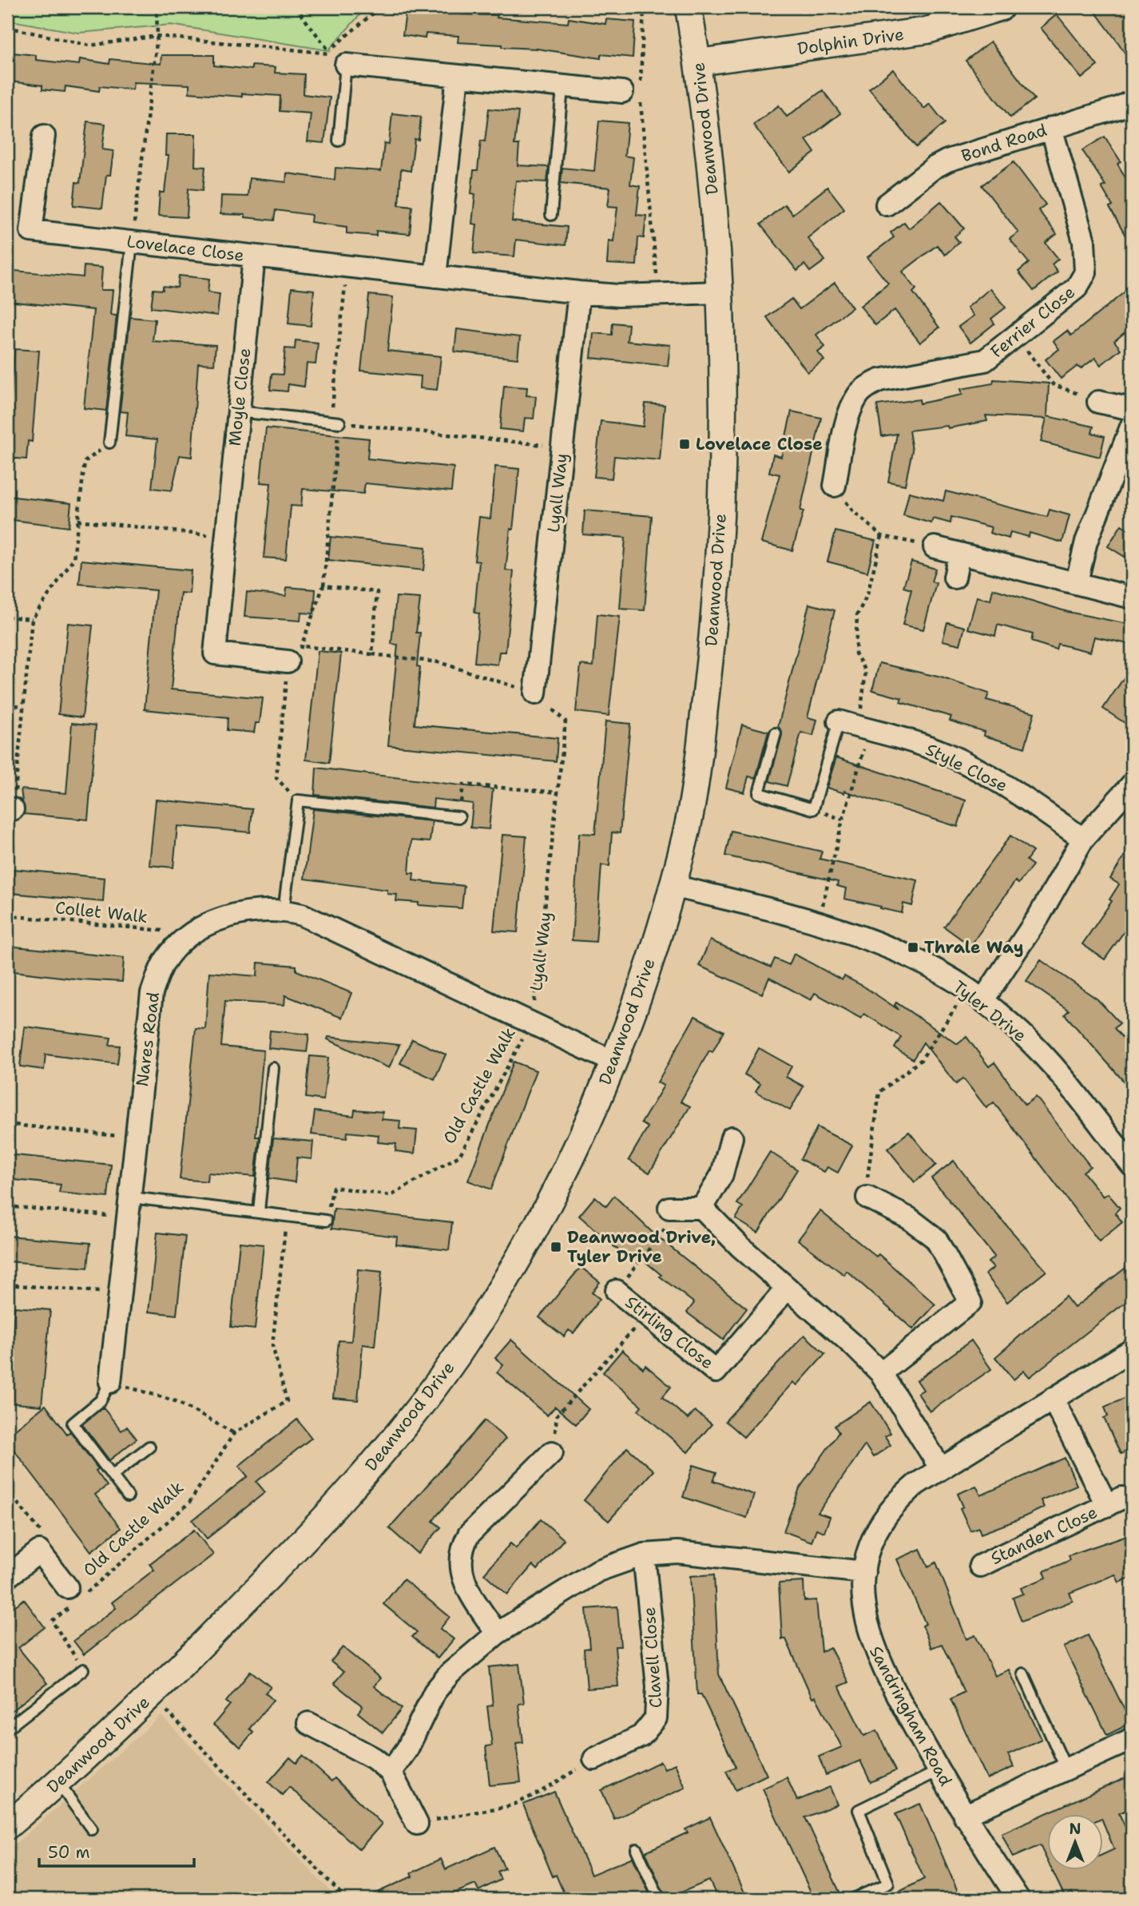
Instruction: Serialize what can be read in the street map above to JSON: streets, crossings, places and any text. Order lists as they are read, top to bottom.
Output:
{
  "streets": {
    "street": [
      "Dolphin Drive",
      "Deanwood Drive",
      "Bond Road",
      "Lovelace Close",
      "Ferrier Close",
      "Moyle Close",
      "Lyall Way",
      "Style Close",
      "Tyler Drive",
      "Nares Road",
      "Stirling Close",
      "Standen Close",
      "Clavell Close",
      "Sandringham Road"
    ],
    "path": ["Collet Walk", "Old Castle Walk"]
  },
  "crossings": [
    ["Dolphin Drive", "Deanwood Drive"],
    ["Deanwood Drive", "Lovelace Close"],
    ["Deanwood Drive", "Tyler Drive"],
    ["Deanwood Drive", "Nares Road"],
    ["Bond Road", "Ferrier Close"],
    ["Lovelace Close", "Moyle Close"],
    ["Lovelace Close", "Lyall Way"],
    ["Lyall Way", "Nares Road"],
    ["Lyall Way", "Old Castle Walk"],
    ["Collet Walk", "Nares Road"],
    ["Nares Road", "Old Castle Walk"],
    ["Standen Close", "Sandringham Road"]
  ],
  "places": {
    "transit": ["Lovelace Close", "Thrale Way", "Deanwood Drive, Tyler Drive"]
  },
  "scale_bar": "50 m",
  "north": "top"
}
